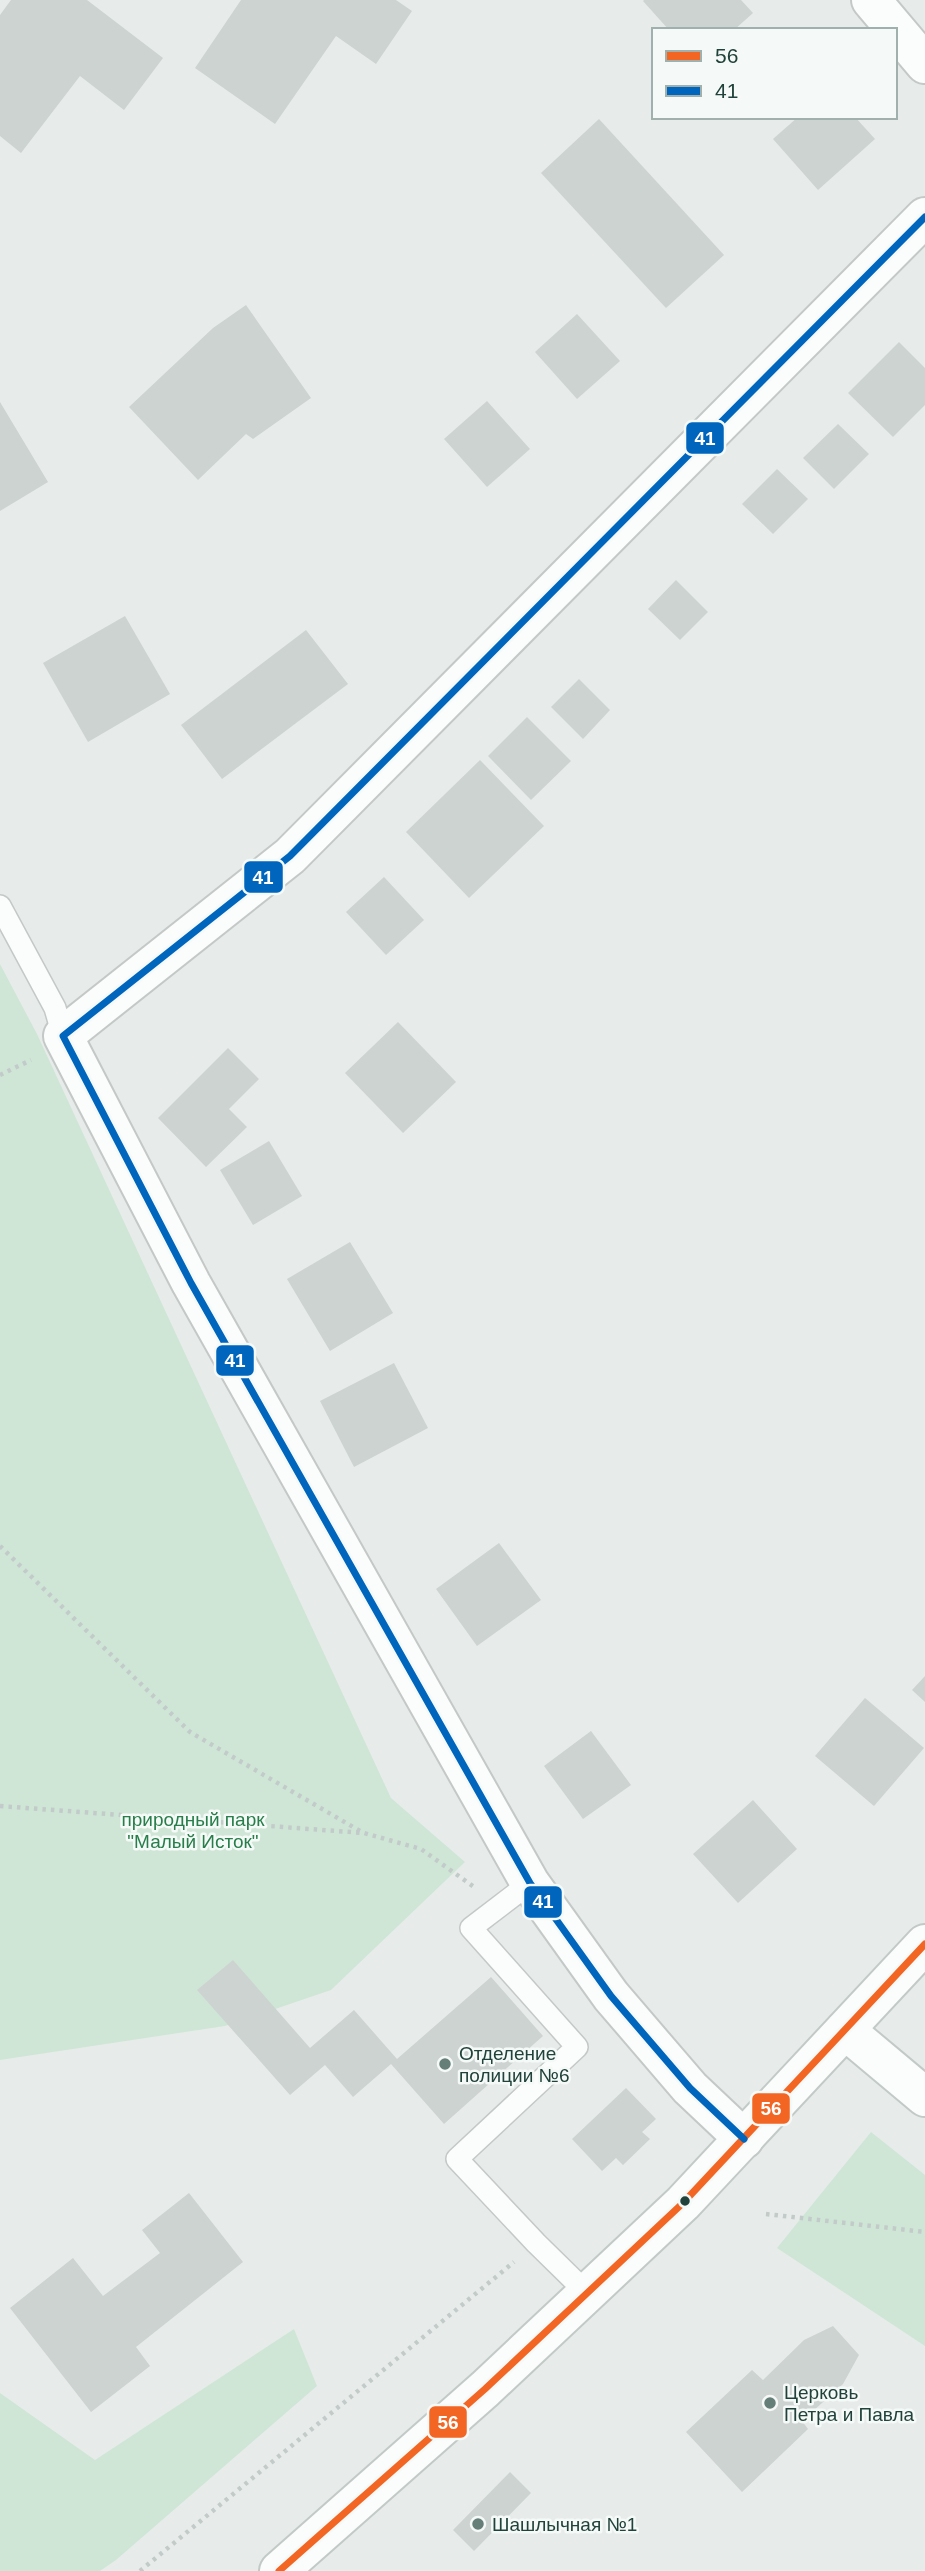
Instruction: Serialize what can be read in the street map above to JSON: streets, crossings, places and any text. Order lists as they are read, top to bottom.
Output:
{
  "parks": ["природный парк \"Малый Исток\""],
  "places": ["Отделение полиции №6", "Церковь Петра и Павла", "Шашлычная №1"],
  "lines": ["transit line 41", "transit line 56"],
  "legend": ["56", "41"]
}
